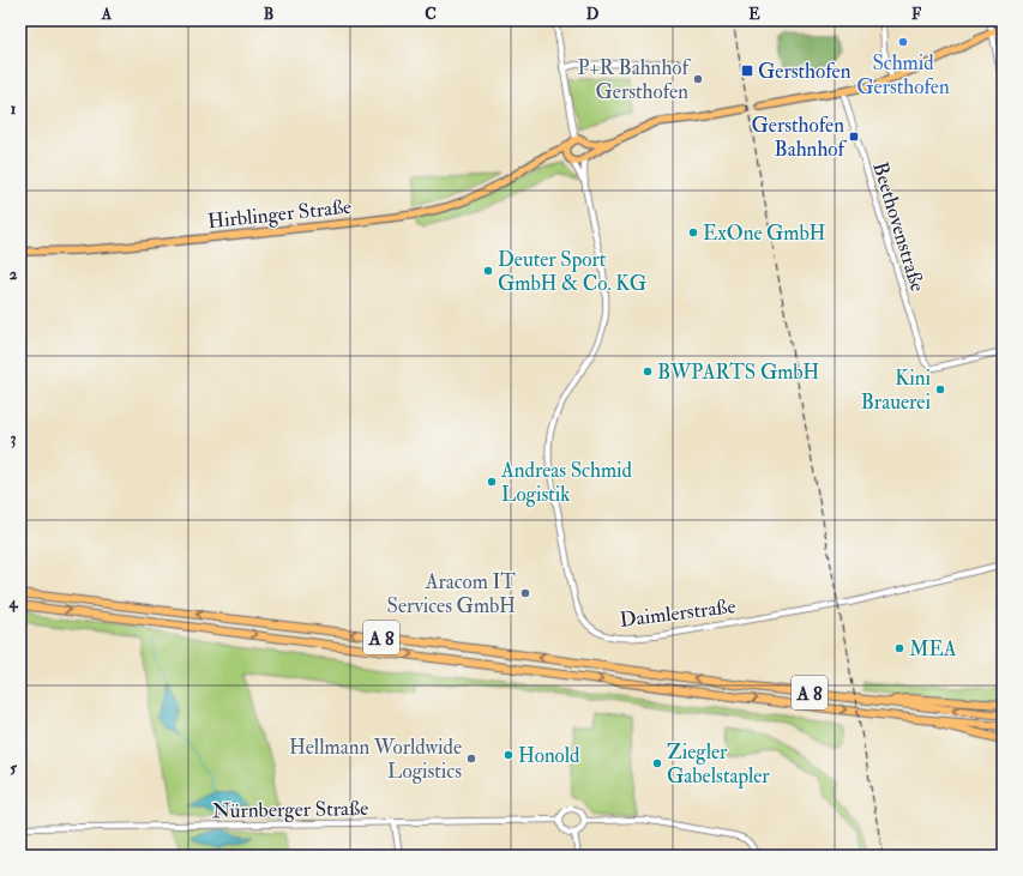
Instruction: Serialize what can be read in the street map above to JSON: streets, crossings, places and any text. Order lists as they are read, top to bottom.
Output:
{
  "streets": {
    "highway": ["A 8"],
    "main road": ["Hirblinger Straße"],
    "street": ["Beethovenstraße", "Daimlerstraße", "Nürnberger Straße"]
  },
  "crossings": [
    ["Hirblinger Straße", "Daimlerstraße"]
  ],
  "places": {
    "other": [
      "Schmid Gersthofen",
      "P+R Bahnhof Gersthofen",
      "ExOne GmbH",
      "Deuter Sport GmbH & Co. KG",
      "BWPARTS GmbH",
      "Kini Brauerei",
      "Andreas Schmid Logistik",
      "Aracom IT Services GmbH",
      "MEA",
      "Honold",
      "Hellmann Worldwide Logistics",
      "Ziegler Gabelstapler"
    ],
    "transit": ["Gersthofen", "Gersthofen Bahnhof"]
  },
  "grid": {
    "columns": [
      "A",
      "B",
      "C",
      "D",
      "E",
      "F"
    ],
    "rows": [
      "1",
      "2",
      "3",
      "4",
      "5"
    ]
  }
}
